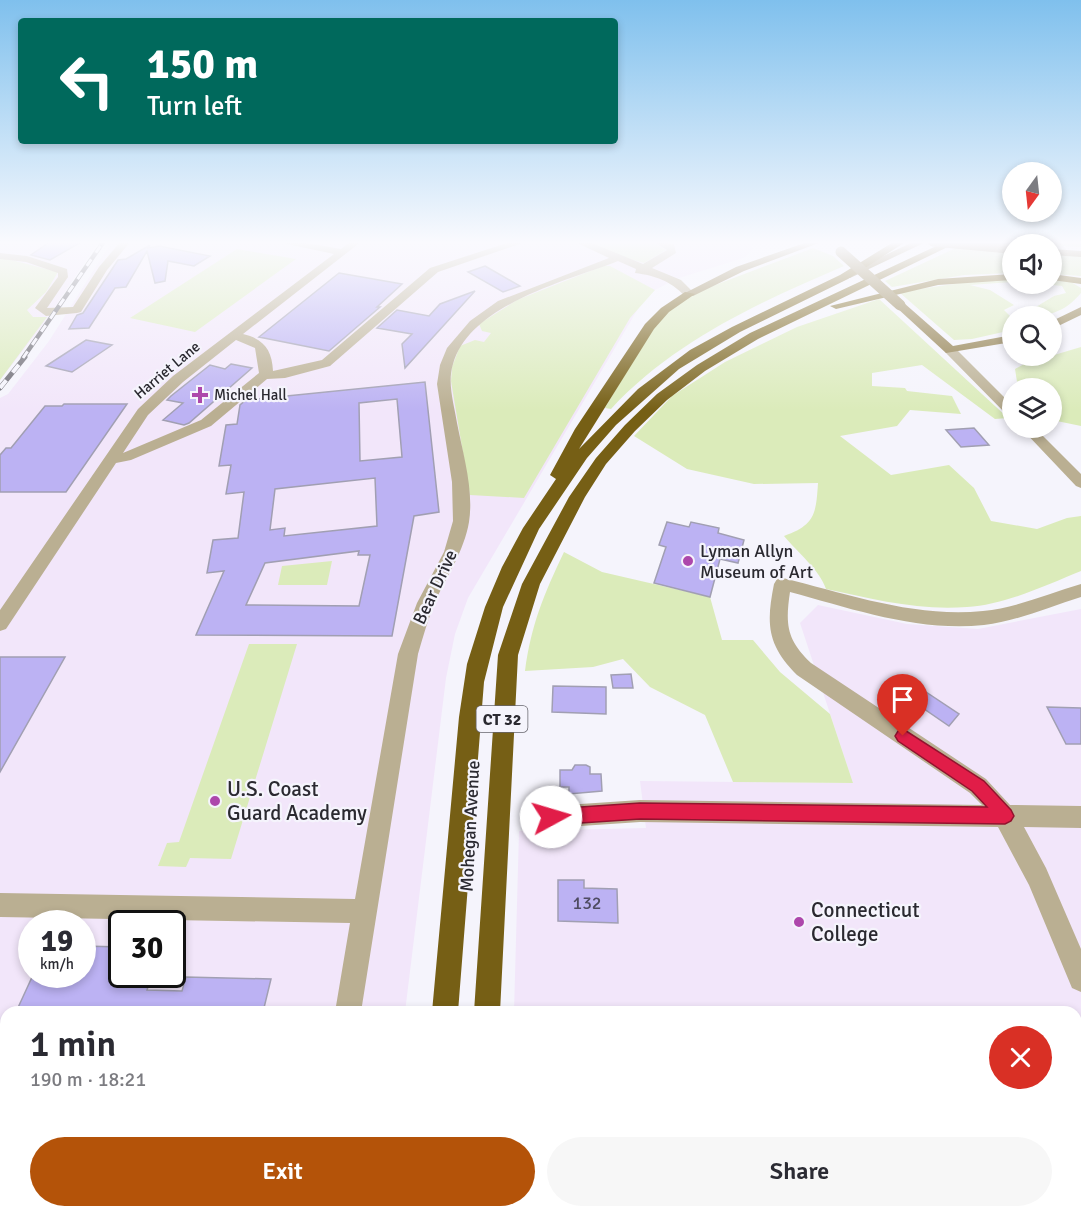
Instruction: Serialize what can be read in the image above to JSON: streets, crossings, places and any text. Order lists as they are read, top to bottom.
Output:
{
  "streets": {
    "highway": ["CT 32", "Mohegan Avenue"],
    "street": ["Harriet Lane", "Bear Drive"]
  },
  "crossings": [
    ["CT 32", "Mohegan Avenue"]
  ],
  "places": {
    "health": ["Michel Hall"],
    "other": ["Lyman Allyn Museum of Art", "U.S. Coast Guard Academy", "Connecticut College"]
  },
  "house_numbers": ["132"],
  "north": "bottom",
  "page": {
    "turn": ["150 m", "Turn left"],
    "speed": "19 km/h",
    "limit": "30",
    "heading": ["1 min", "190 m · 18:21"],
    "buttons": ["Exit", "Share"]
  }
}
